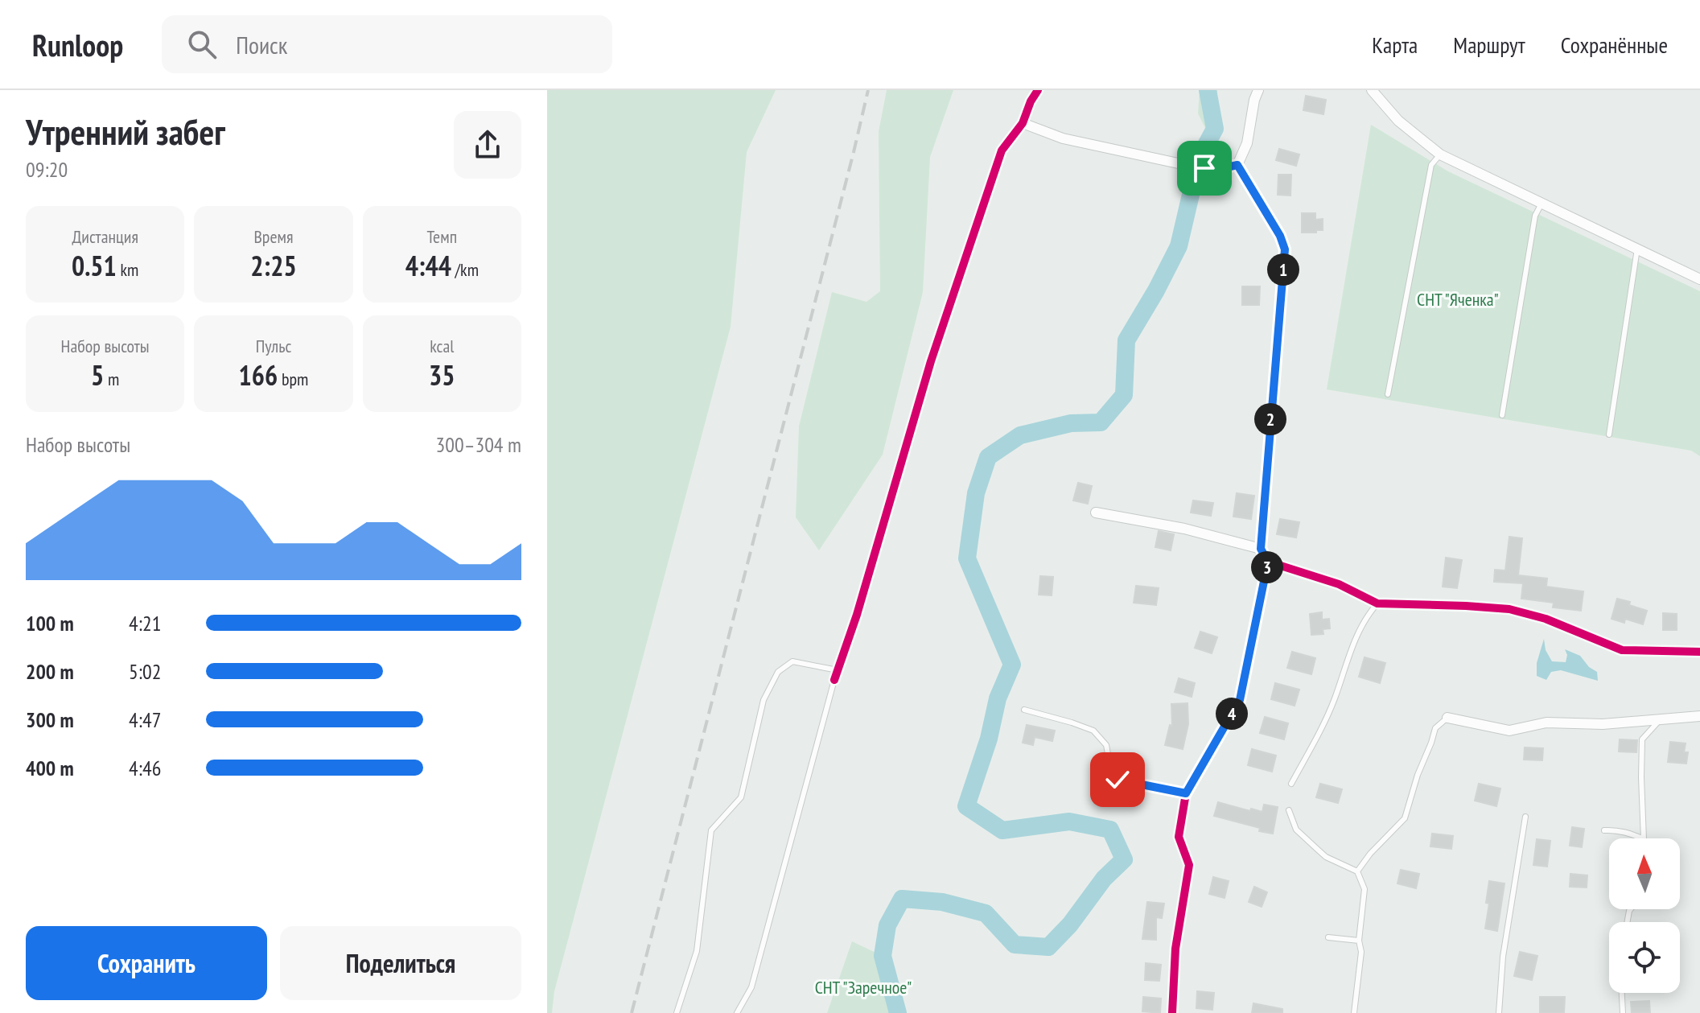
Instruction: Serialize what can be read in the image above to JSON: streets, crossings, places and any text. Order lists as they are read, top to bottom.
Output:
{
  "parks": ["СНТ \"Яченка\"", "СНТ \"Заречное\""],
  "north": "top",
  "page": {
    "header": "Runloop",
    "search": "Поиск",
    "nav": ["Карта", "Маршрут", "Сохранённые"],
    "heading": ["Утренний забег", "09:20"],
    "stats": [
      ["Дистанция", "0.51 km"],
      ["Время", "2:25"],
      ["Темп", "4:44 /km"],
      ["Набор высоты", "5 m"],
      ["Пульс", "166 bpm"],
      ["kcal", "35"]
    ],
    "pins": [
      "1",
      "2",
      "3",
      "4"
    ],
    "chart": ["Набор высоты", "300–304 m"],
    "list": [
      {
        "name": "100 m",
        "note": "4:21"
      },
      {
        "name": "200 m",
        "note": "5:02"
      },
      {
        "name": "300 m",
        "note": "4:47"
      },
      {
        "name": "400 m",
        "note": "4:46"
      }
    ],
    "buttons": ["Сохранить", "Поделиться"]
  }
}
